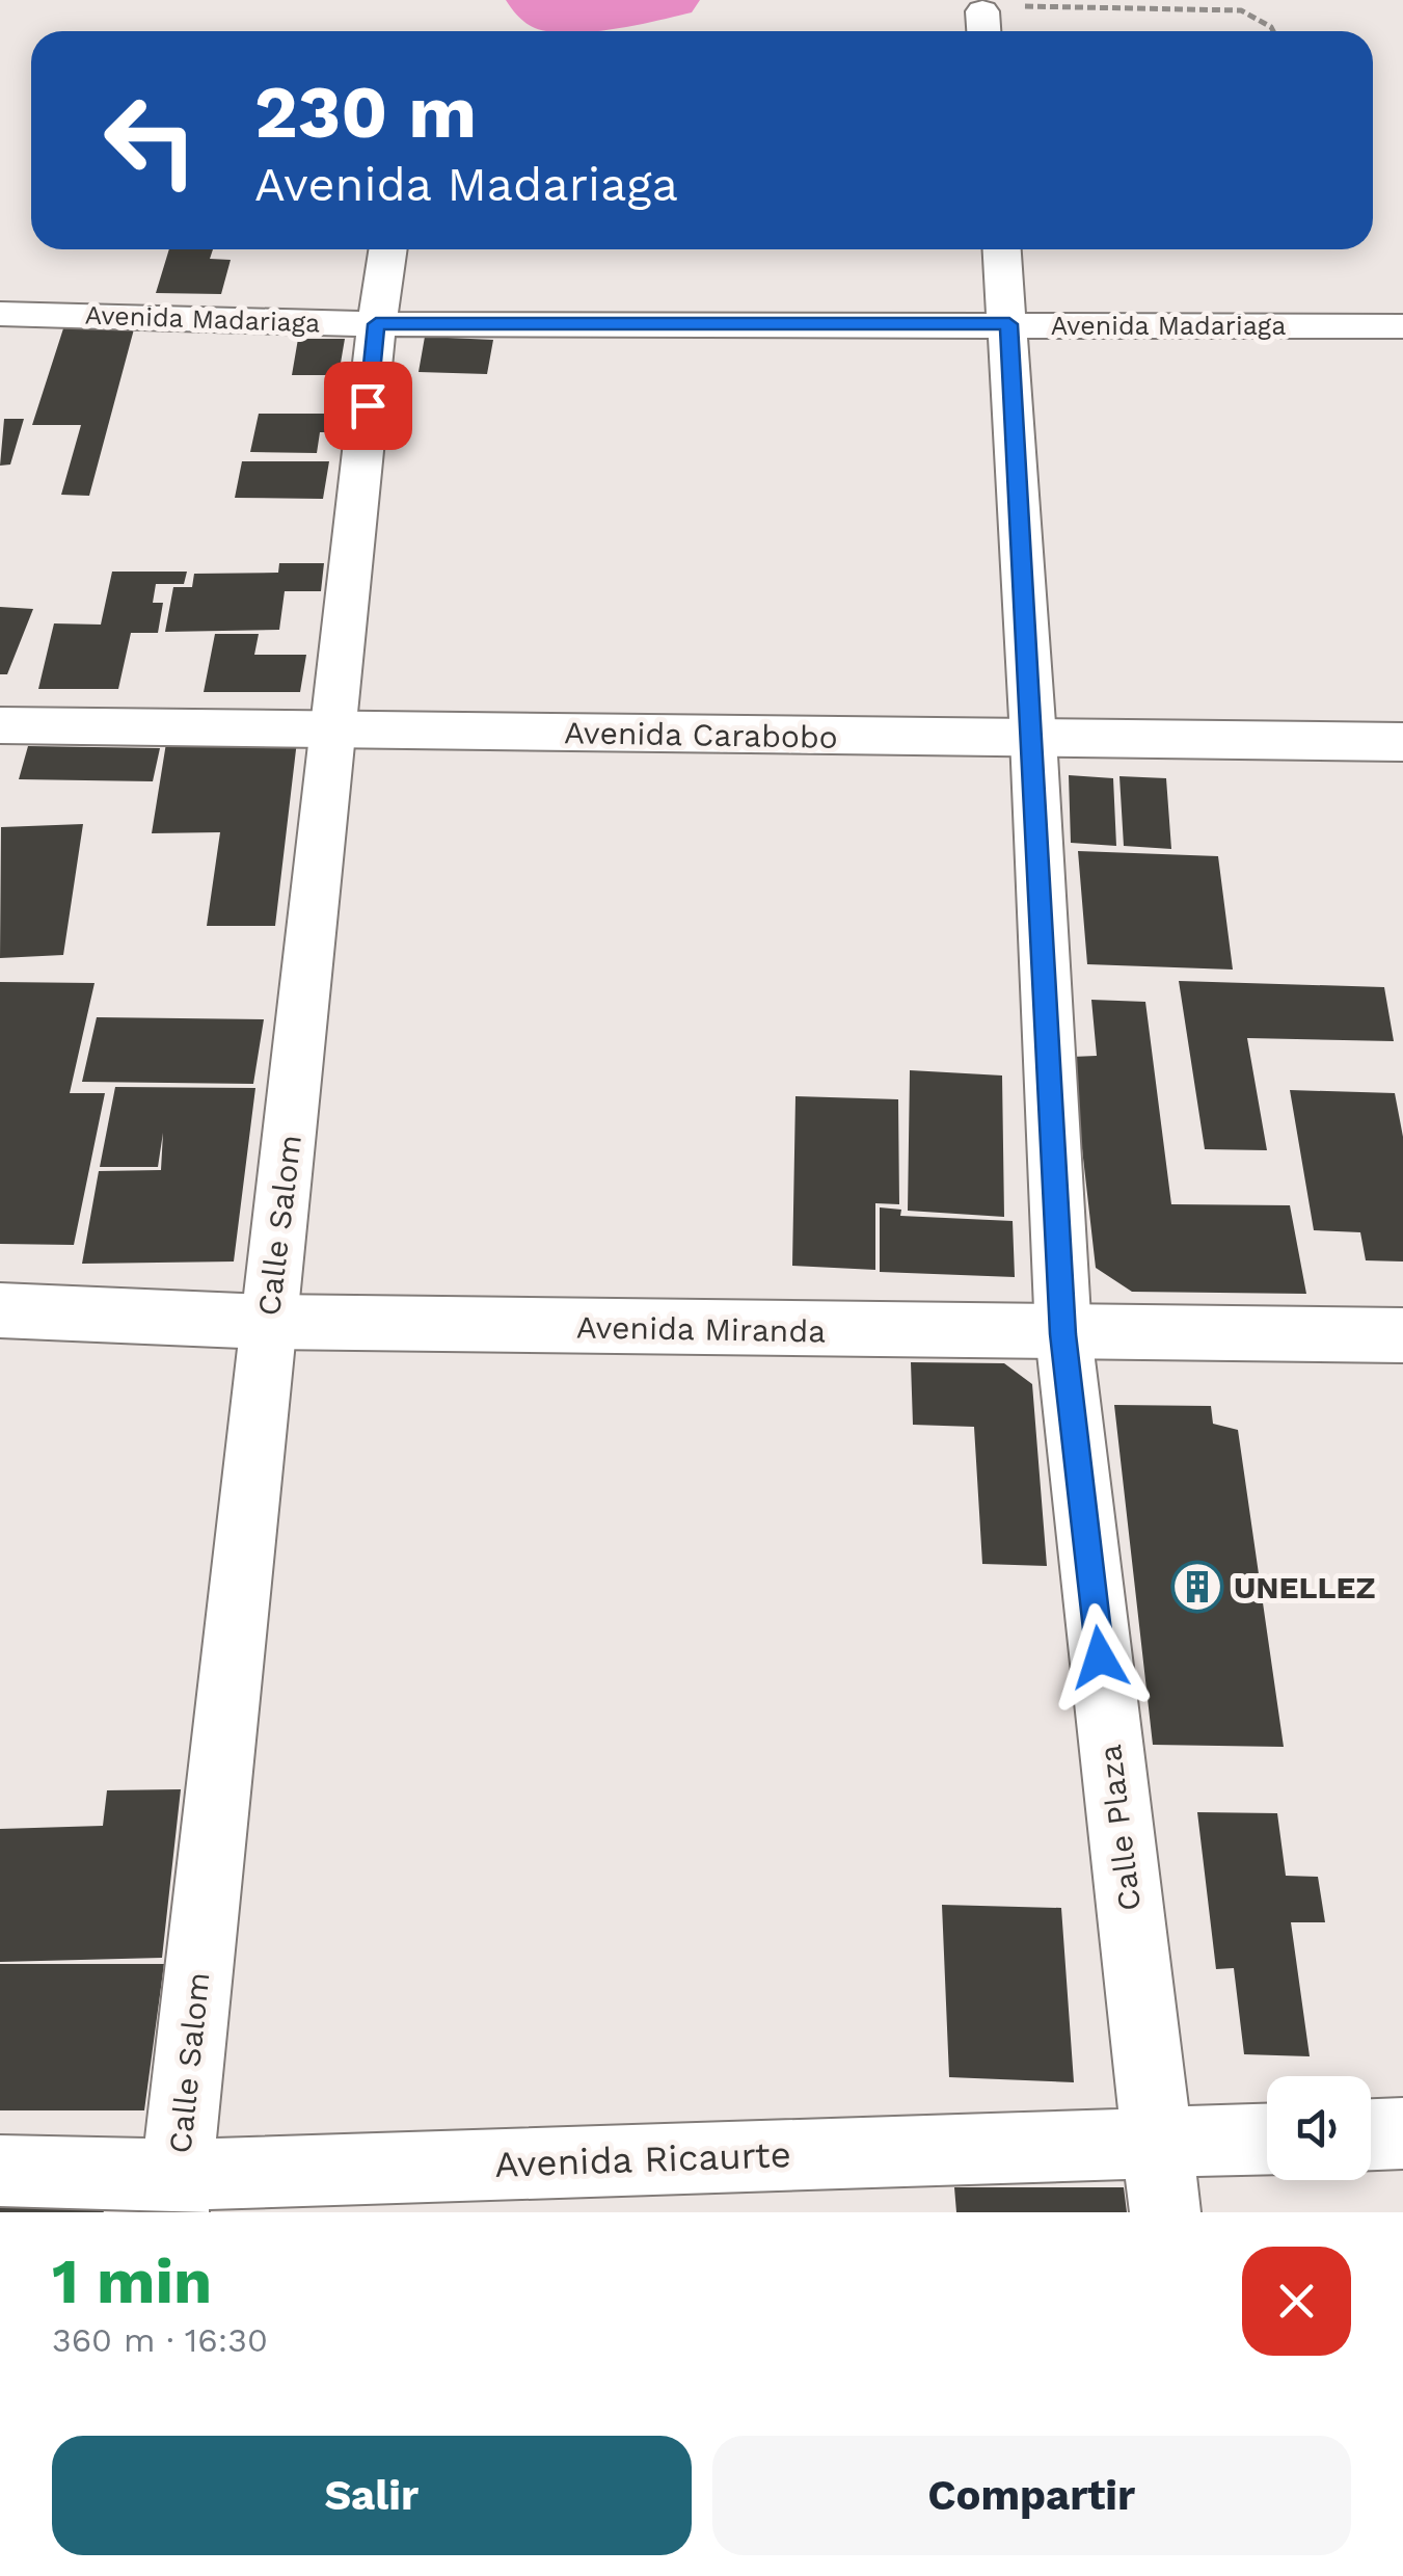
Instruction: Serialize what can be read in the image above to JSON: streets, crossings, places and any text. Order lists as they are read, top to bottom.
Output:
{
  "streets": {
    "street": [
      "Avenida Madariaga",
      "Avenida Carabobo",
      "Calle Salom",
      "Avenida Miranda",
      "Calle Plaza",
      "Avenida Ricaurte"
    ]
  },
  "crossings": [
    ["Avenida Madariaga", "Calle Salom"],
    ["Avenida Madariaga", "Calle Plaza"],
    ["Avenida Carabobo", "Calle Salom"],
    ["Avenida Carabobo", "Calle Plaza"],
    ["Calle Salom", "Avenida Miranda"],
    ["Calle Salom", "Avenida Ricaurte"],
    ["Avenida Miranda", "Calle Plaza"],
    ["Calle Plaza", "Avenida Ricaurte"]
  ],
  "places": {
    "building": ["UNELLEZ"]
  },
  "page": {
    "turn": ["230 m", "Avenida Madariaga"],
    "heading": ["1 min", "360 m · 16:30"],
    "buttons": ["Salir", "Compartir"]
  }
}
